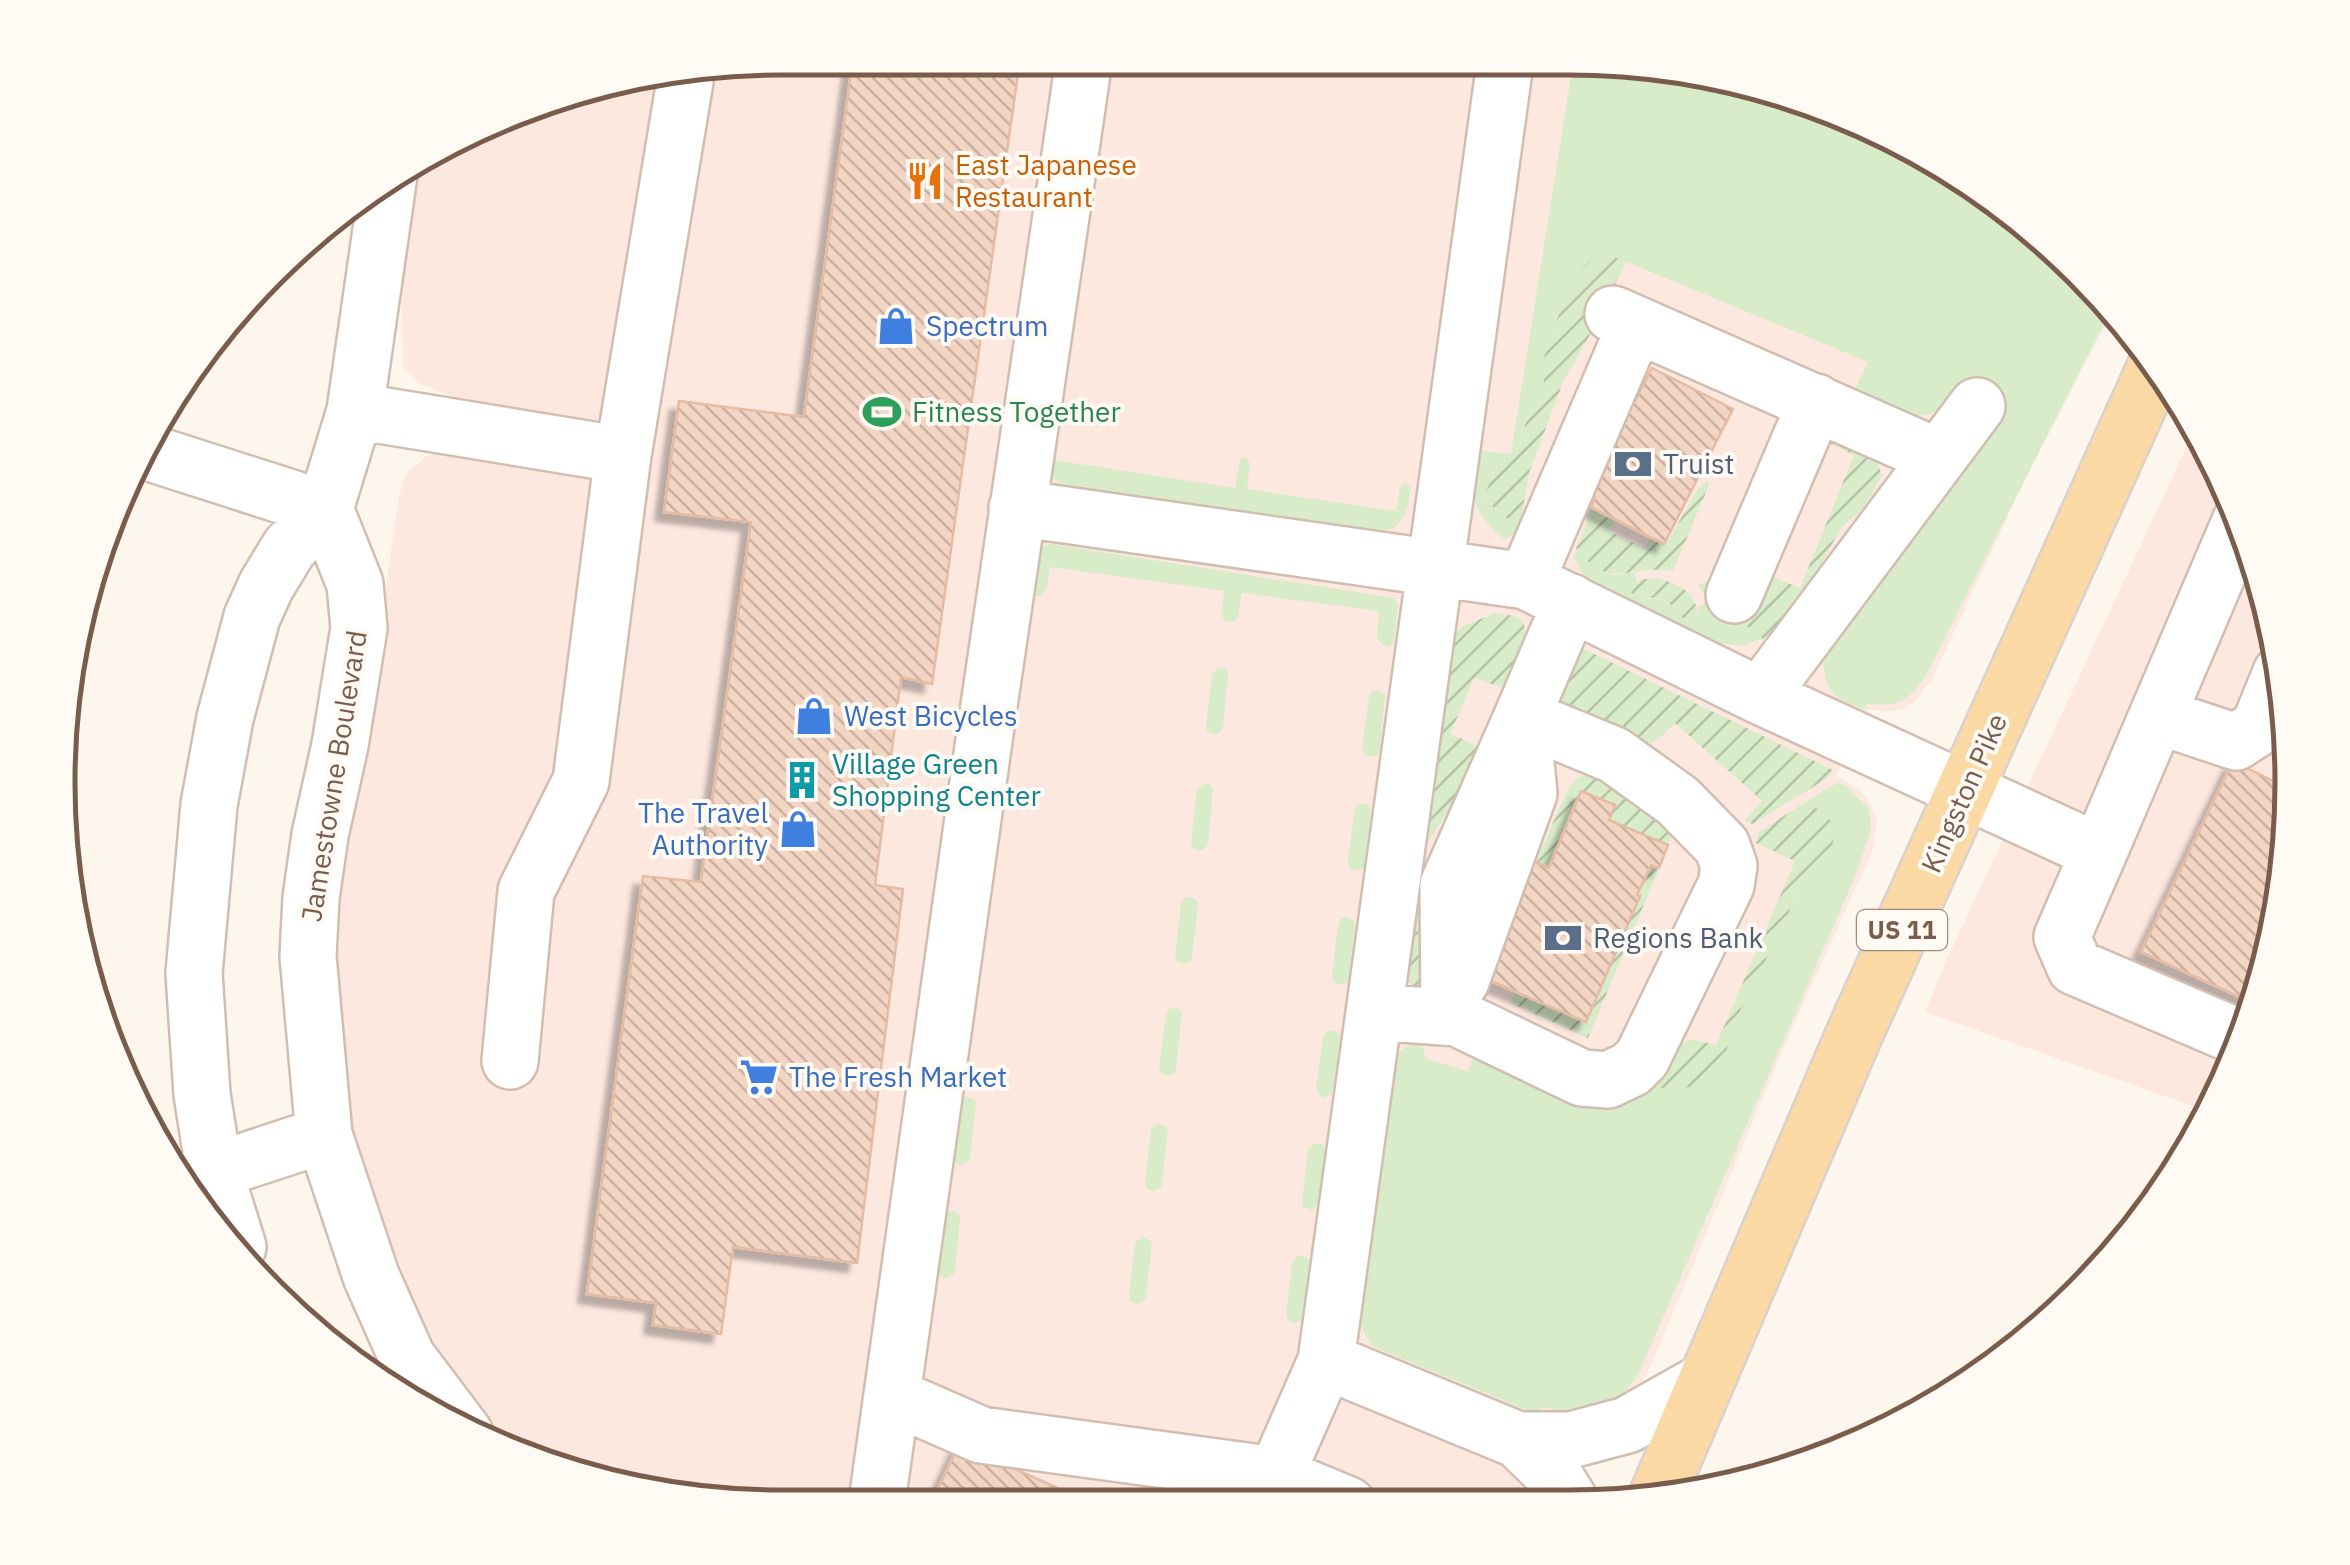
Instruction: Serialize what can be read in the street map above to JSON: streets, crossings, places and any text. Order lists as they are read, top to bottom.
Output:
{
  "streets": {
    "main road": ["Kingston Pike", "US 11"],
    "street": ["Jamestowne Boulevard"]
  },
  "places": {
    "restaurant": ["East Japanese Restaurant"],
    "shop": ["Spectrum", "West Bicycles", "The Travel Authority"],
    "sports": ["Fitness Together"],
    "bank": ["Truist", "Regions Bank"],
    "building": ["Village Green Shopping Center"],
    "supermarket": ["The Fresh Market"]
  }
}
